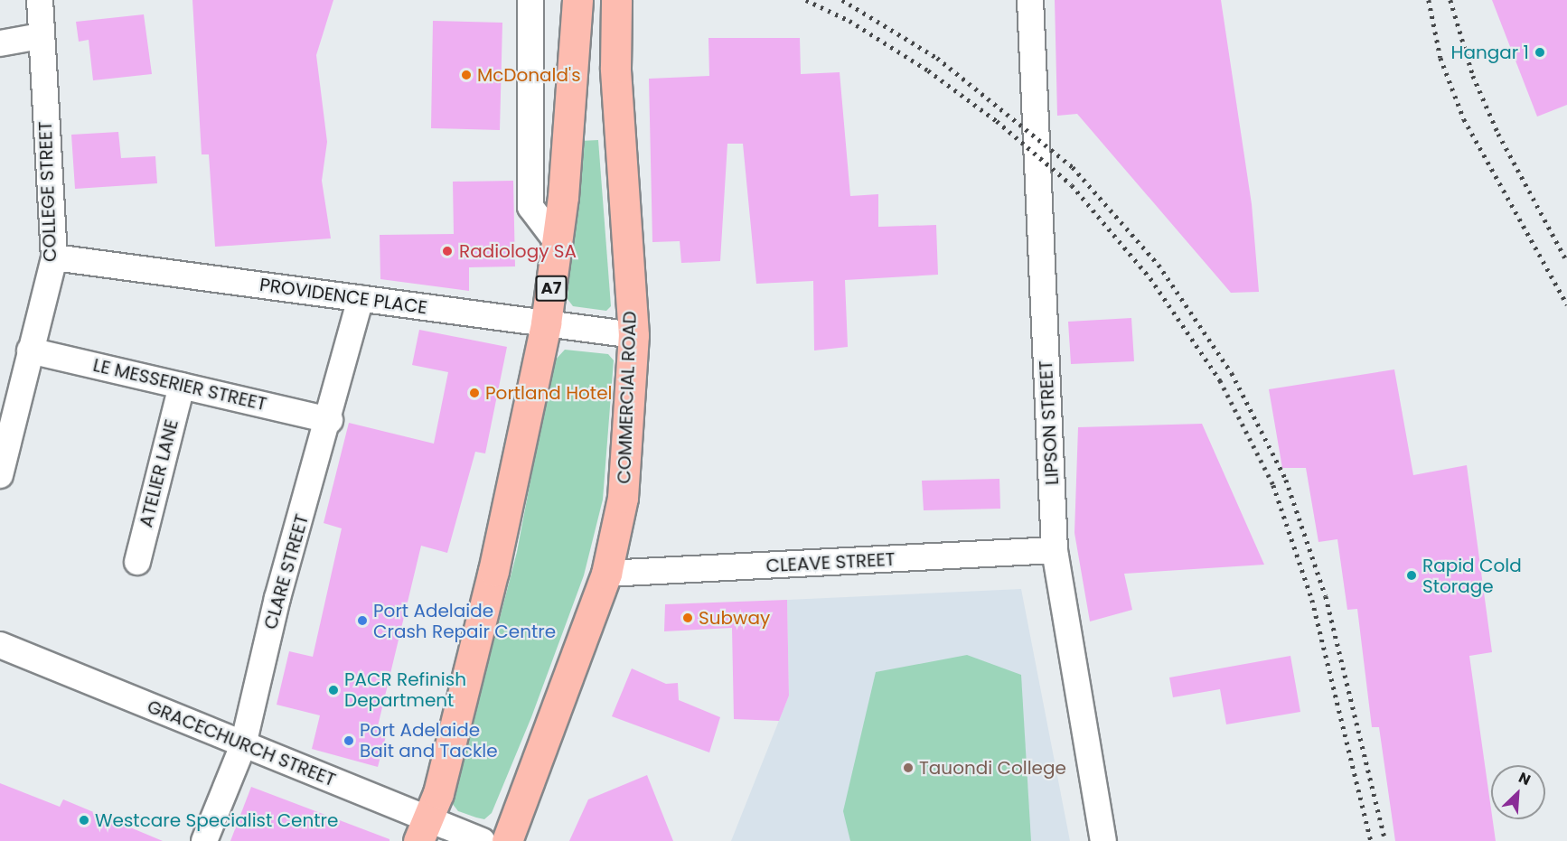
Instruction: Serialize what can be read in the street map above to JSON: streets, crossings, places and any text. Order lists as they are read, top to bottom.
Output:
{
  "streets": {
    "main road": ["A7", "COMMERCIAL ROAD"],
    "street": [
      "COLLEGE STREET",
      "PROVIDENCE PLACE",
      "LE MESSERIER STREET",
      "LIPSON STREET",
      "ATELIER LANE",
      "CLEAVE STREET",
      "CLARE STREET",
      "GRACECHURCH STREET"
    ]
  },
  "crossings": [
    ["COLLEGE STREET", "PROVIDENCE PLACE"],
    ["COLLEGE STREET", "LE MESSERIER STREET"],
    ["A7", "PROVIDENCE PLACE"],
    ["A7", "GRACECHURCH STREET"],
    ["PROVIDENCE PLACE", "COMMERCIAL ROAD"],
    ["PROVIDENCE PLACE", "CLARE STREET"],
    ["LE MESSERIER STREET", "ATELIER LANE"],
    ["LE MESSERIER STREET", "CLARE STREET"],
    ["COMMERCIAL ROAD", "CLEAVE STREET"],
    ["LIPSON STREET", "CLEAVE STREET"],
    ["CLARE STREET", "GRACECHURCH STREET"]
  ],
  "places": [
    "Hangar 1",
    "McDonald's",
    "Radiology SA",
    "Portland Hotel",
    "Rapid Cold Storage",
    "Subway",
    "Port Adelaide Crash Repair Centre",
    "PACR Refinish Department",
    "Port Adelaide Bait and Tackle",
    "Tauondi College",
    "Westcare Specialist Centre"
  ],
  "north": "top right"
}
